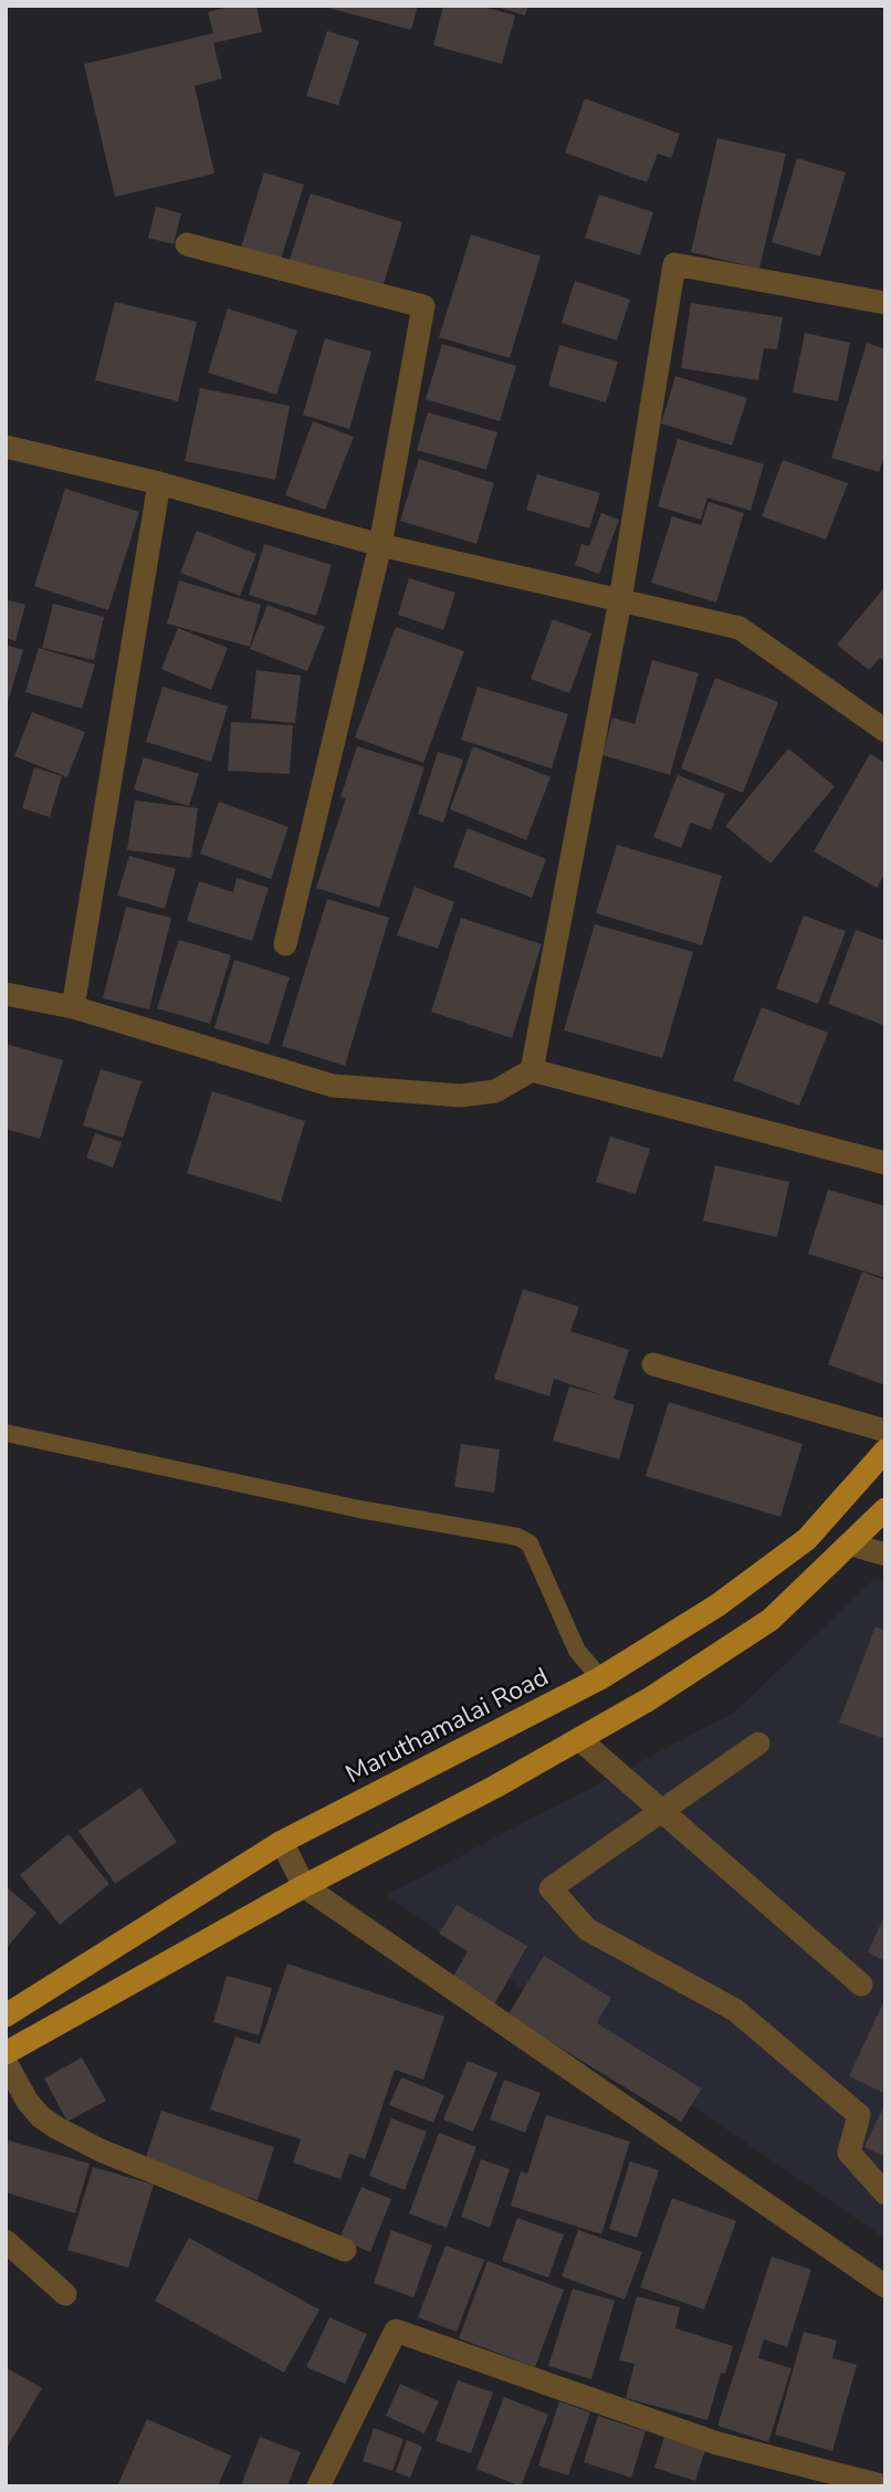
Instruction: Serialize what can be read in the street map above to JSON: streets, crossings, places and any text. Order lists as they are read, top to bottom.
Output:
{
  "streets": {
    "main road": ["Maruthamalai Road"]
  }
}
